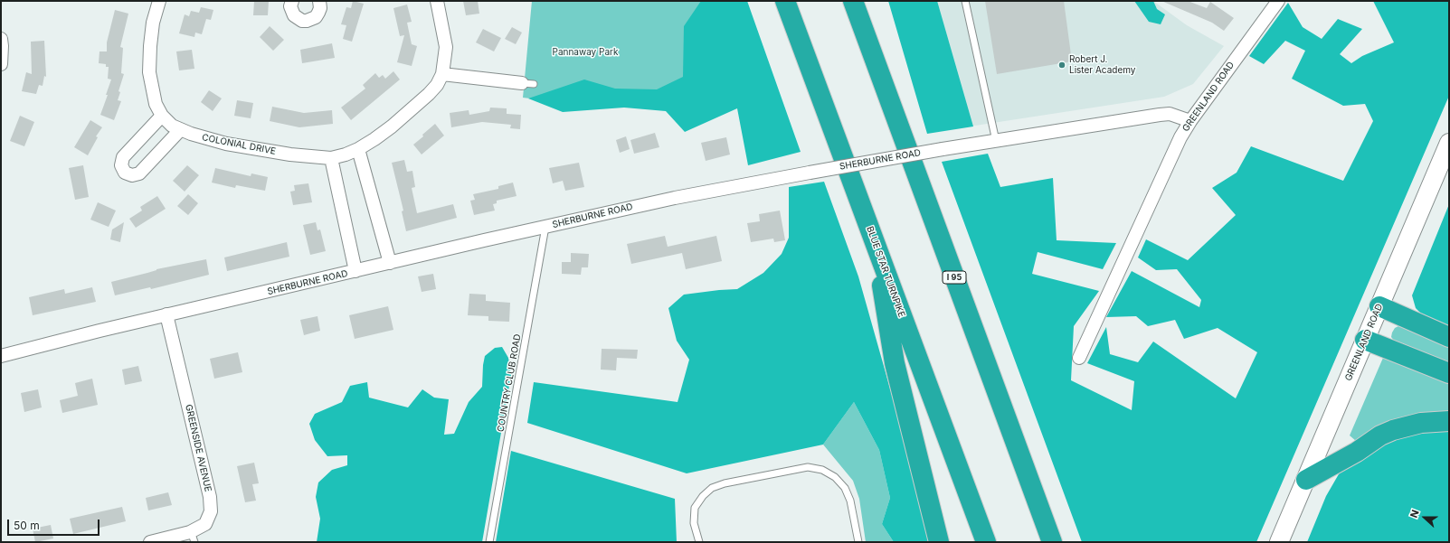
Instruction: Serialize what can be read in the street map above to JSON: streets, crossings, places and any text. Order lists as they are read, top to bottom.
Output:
{
  "streets": {
    "highway": ["BLUE STAR TURNPIKE", "I 95"],
    "main road": ["GREENLAND ROAD"],
    "street": ["COLONIAL DRIVE", "SHERBURNE ROAD", "GREENSIDE AVENUE"],
    "lane": ["COUNTRY CLUB ROAD"]
  },
  "crossings": [
    ["GREENLAND ROAD", "SHERBURNE ROAD"],
    ["SHERBURNE ROAD", "COUNTRY CLUB ROAD"],
    ["SHERBURNE ROAD", "GREENSIDE AVENUE"]
  ],
  "parks": ["Pannaway Park"],
  "places": ["Robert J. Lister Academy"],
  "scale_bar": "50 m",
  "north": "left"
}
